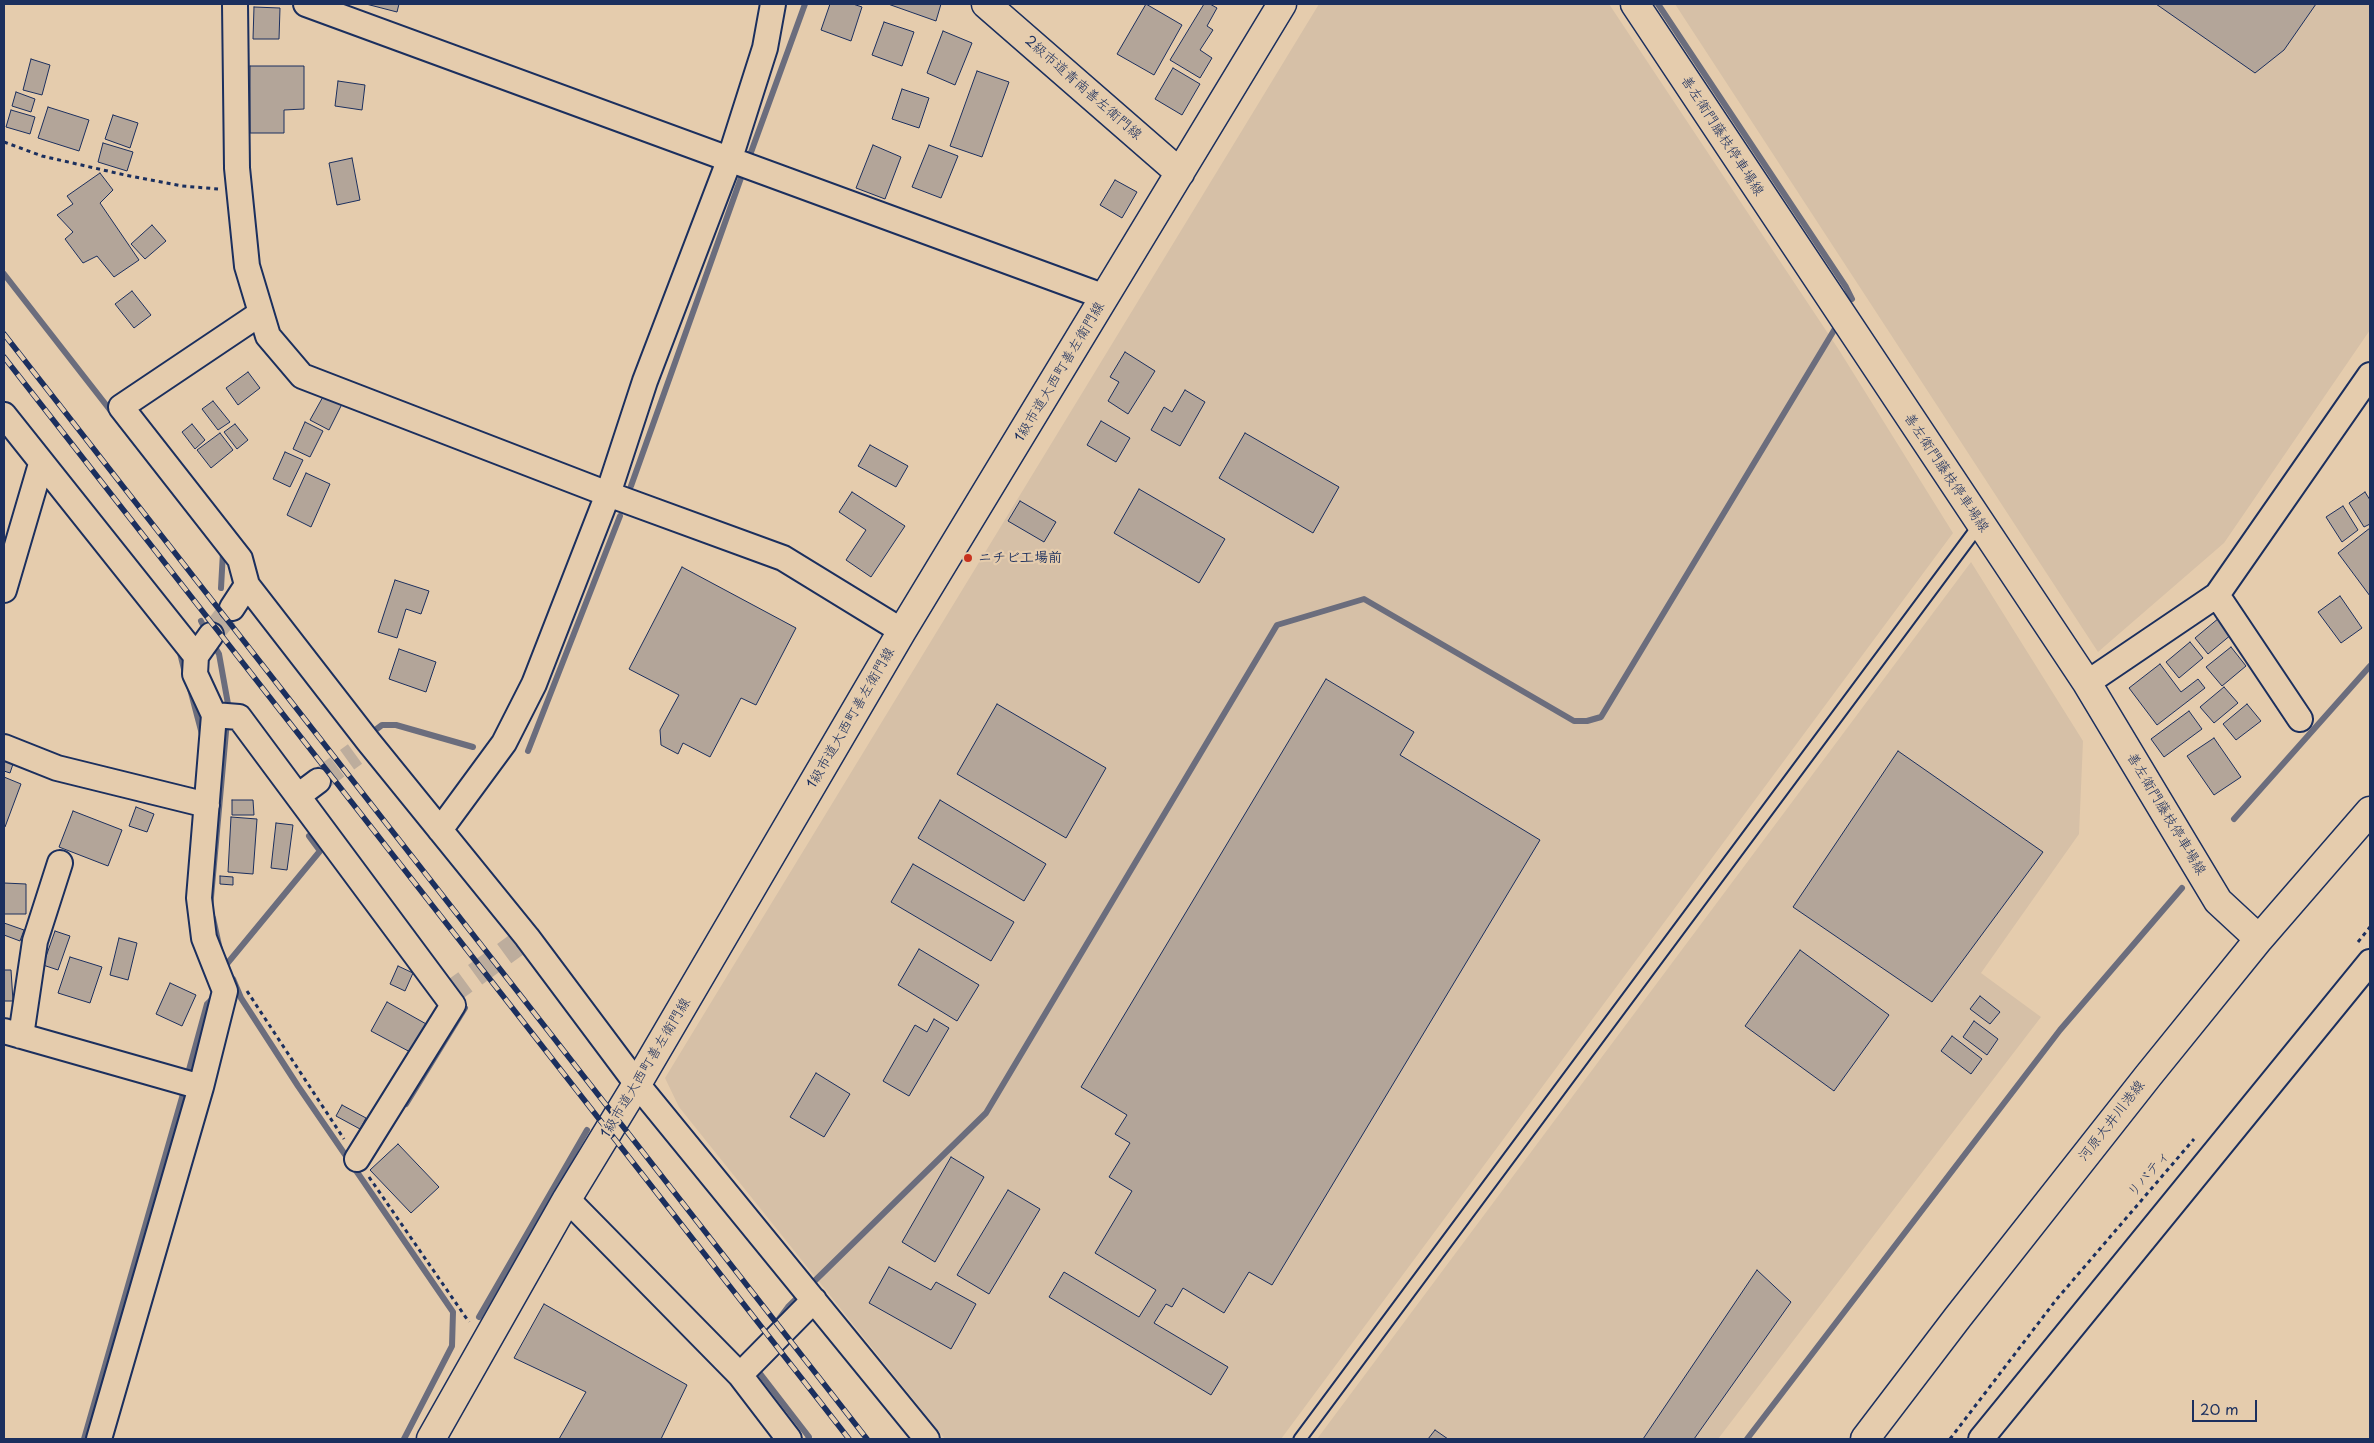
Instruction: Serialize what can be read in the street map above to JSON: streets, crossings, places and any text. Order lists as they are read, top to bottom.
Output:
{
  "streets": {
    "street": [
      "2級市道青南善左衛門線",
      "善左衛門藤枝停車場線",
      "1級市道大西町善左衛門線",
      "河原大井川港線"
    ],
    "path": ["リバティ"]
  },
  "crossings": [
    ["2級市道青南善左衛門線", "1級市道大西町善左衛門線"],
    ["善左衛門藤枝停車場線", "河原大井川港線"]
  ],
  "places": ["ニチビ工場前"],
  "scale_bar": "20 m"
}
